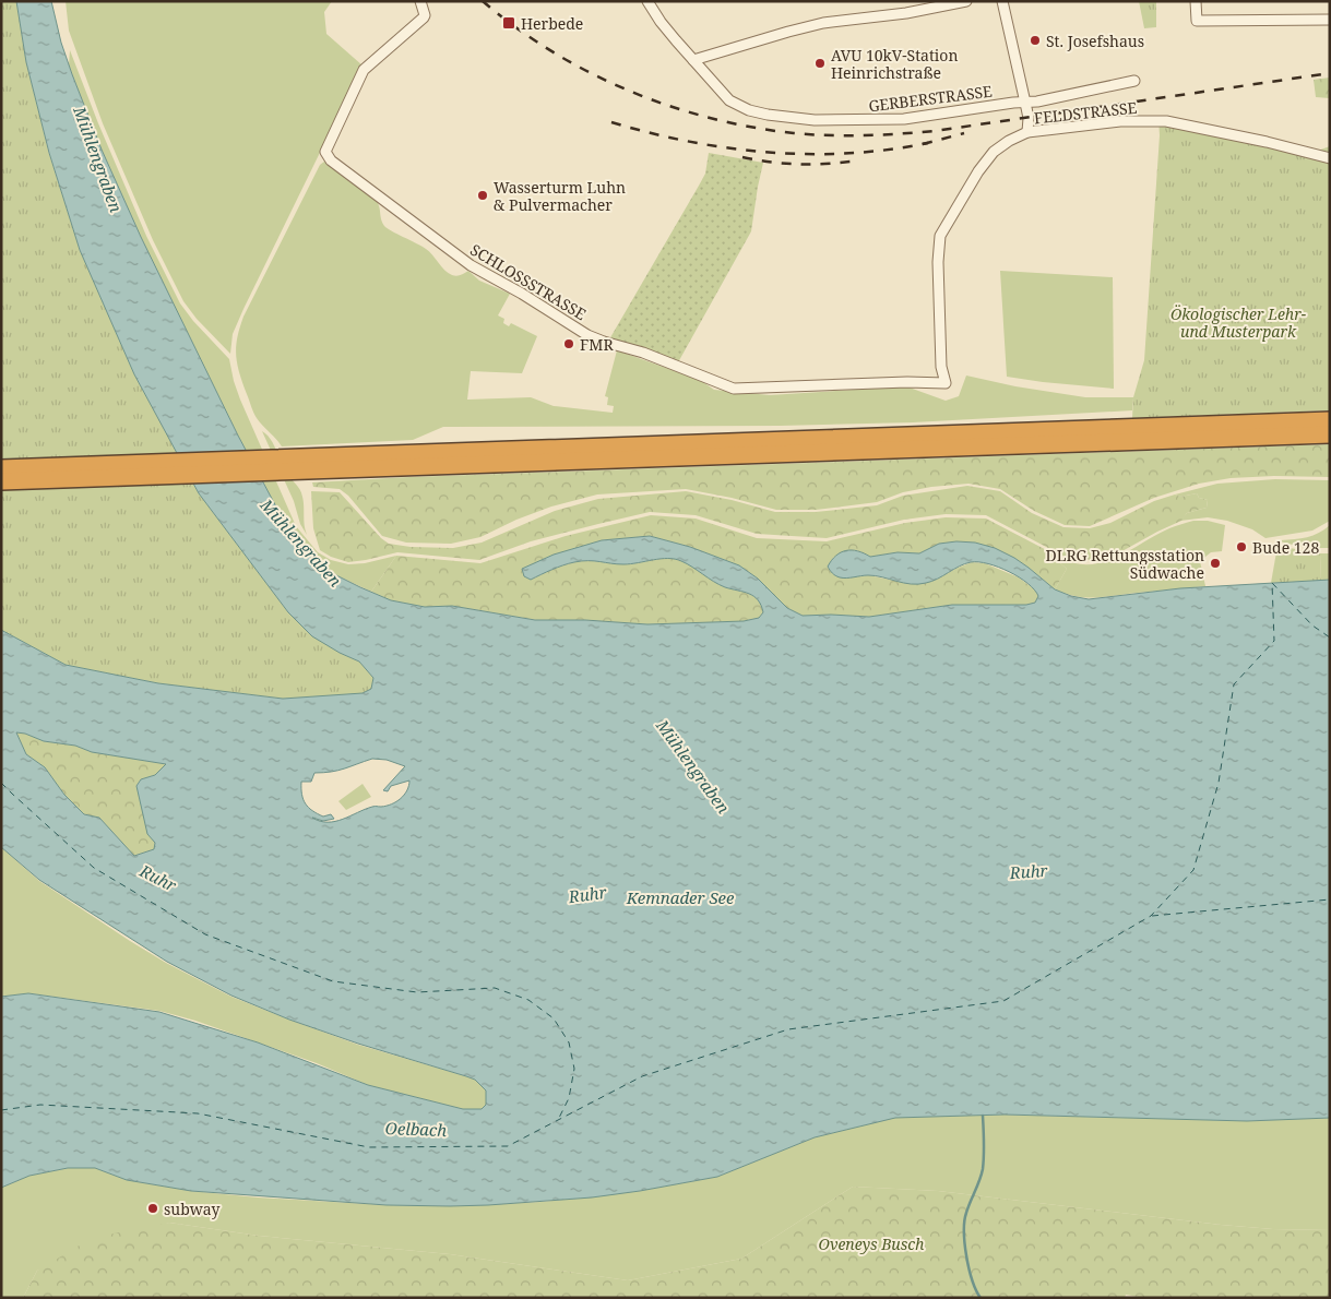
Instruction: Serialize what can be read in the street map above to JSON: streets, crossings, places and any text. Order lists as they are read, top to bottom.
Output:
{
  "streets": {
    "street": ["GERBERSTRASSE", "FELDSTRASSE", "SCHLOSSSTRASSE"]
  },
  "crossings": [
    ["FELDSTRASSE", "SCHLOSSSTRASSE"]
  ],
  "water": [
    "Mühlengraben",
    "Ruhr",
    "Kemnader See",
    "Oelbach"
  ],
  "parks": ["Ökologischer Lehr- und Musterpark", "Oveneys Busch"],
  "places": {
    "transit": ["Herbede"],
    "other": [
      "St. Josefshaus",
      "AVU 10kV-Station Heinrichstraße",
      "Wasserturm Luhn & Pulvermacher",
      "FMR",
      "Bude 128",
      "DLRG Rettungsstation Südwache",
      "subway"
    ]
  }
}
